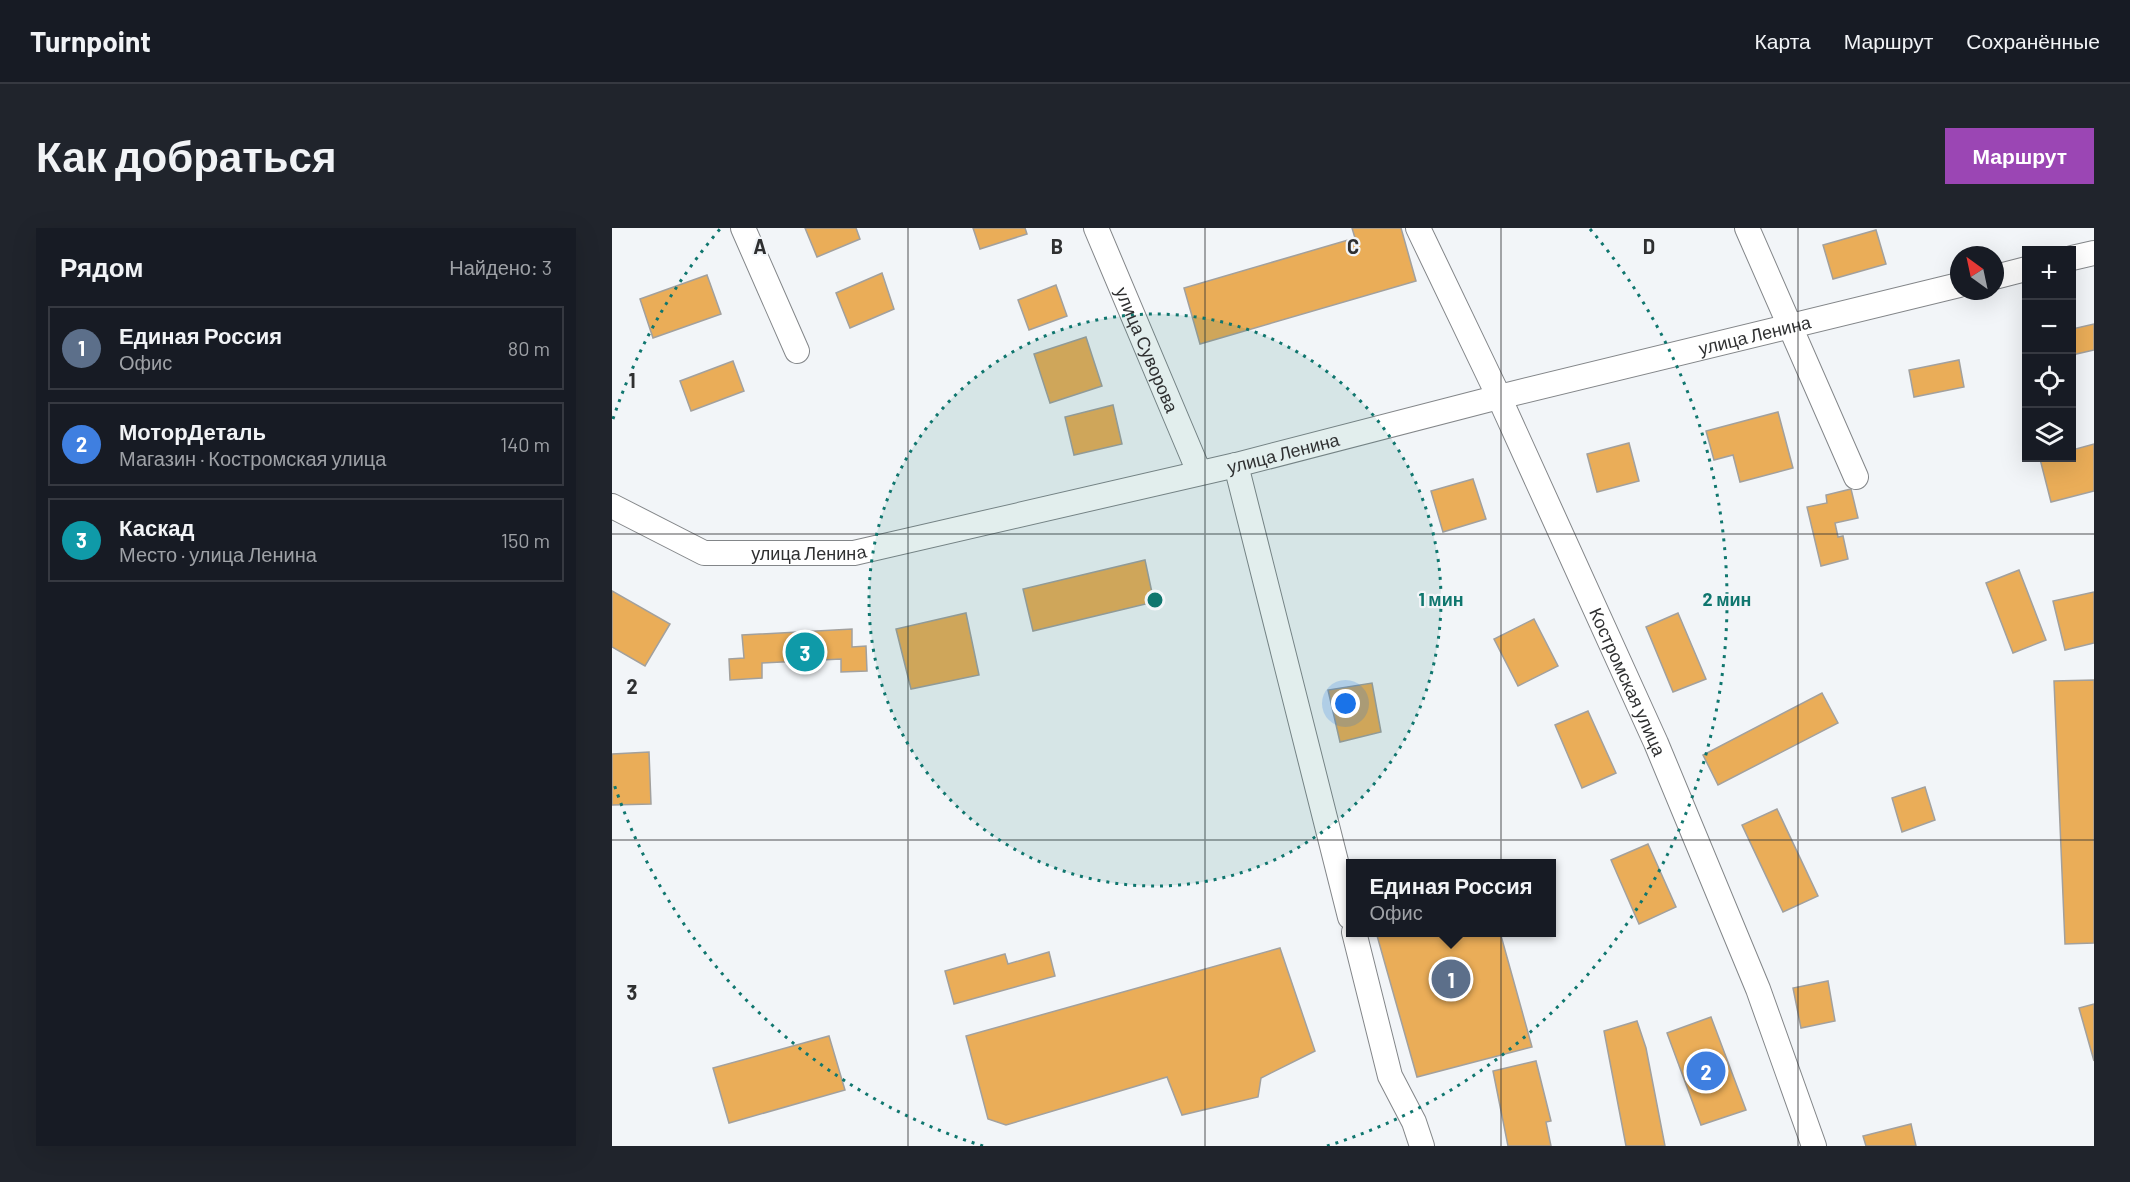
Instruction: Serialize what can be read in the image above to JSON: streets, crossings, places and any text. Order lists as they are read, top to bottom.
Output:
{
  "streets": {
    "street": ["улица Ленина", "улица Суворова", "Костромская улица"]
  },
  "crossings": [
    ["улица Ленина", "улица Суворова"],
    ["улица Ленина", "Костромская улица"]
  ],
  "north": "top left",
  "page": {
    "header": "Turnpoint",
    "nav": ["Карта", "Маршрут", "Сохранённые"],
    "buttons": "Маршрут",
    "title": "Как добраться",
    "heading": ["Рядом", "Найдено: 3"],
    "map_buttons": ["+", "−"],
    "list": [
      {
        "mark": "1",
        "name": "Единая Россия",
        "note": "Офис",
        "value": "80 m"
      },
      {
        "mark": "2",
        "name": "МоторДеталь",
        "note": "Магазин · Костромская улица",
        "value": "140 m"
      },
      {
        "mark": "3",
        "name": "Каскад",
        "note": "Место · улица Ленина",
        "value": "150 m"
      }
    ],
    "pins": ["3", "1", "2"],
    "popup": ["Единая Россия", "Офис"]
  },
  "grid": {
    "columns": [
      "A",
      "B",
      "C",
      "D"
    ],
    "rows": ["1", "2", "3"]
  },
  "rings": ["1 мин", "2 мин"]
}
